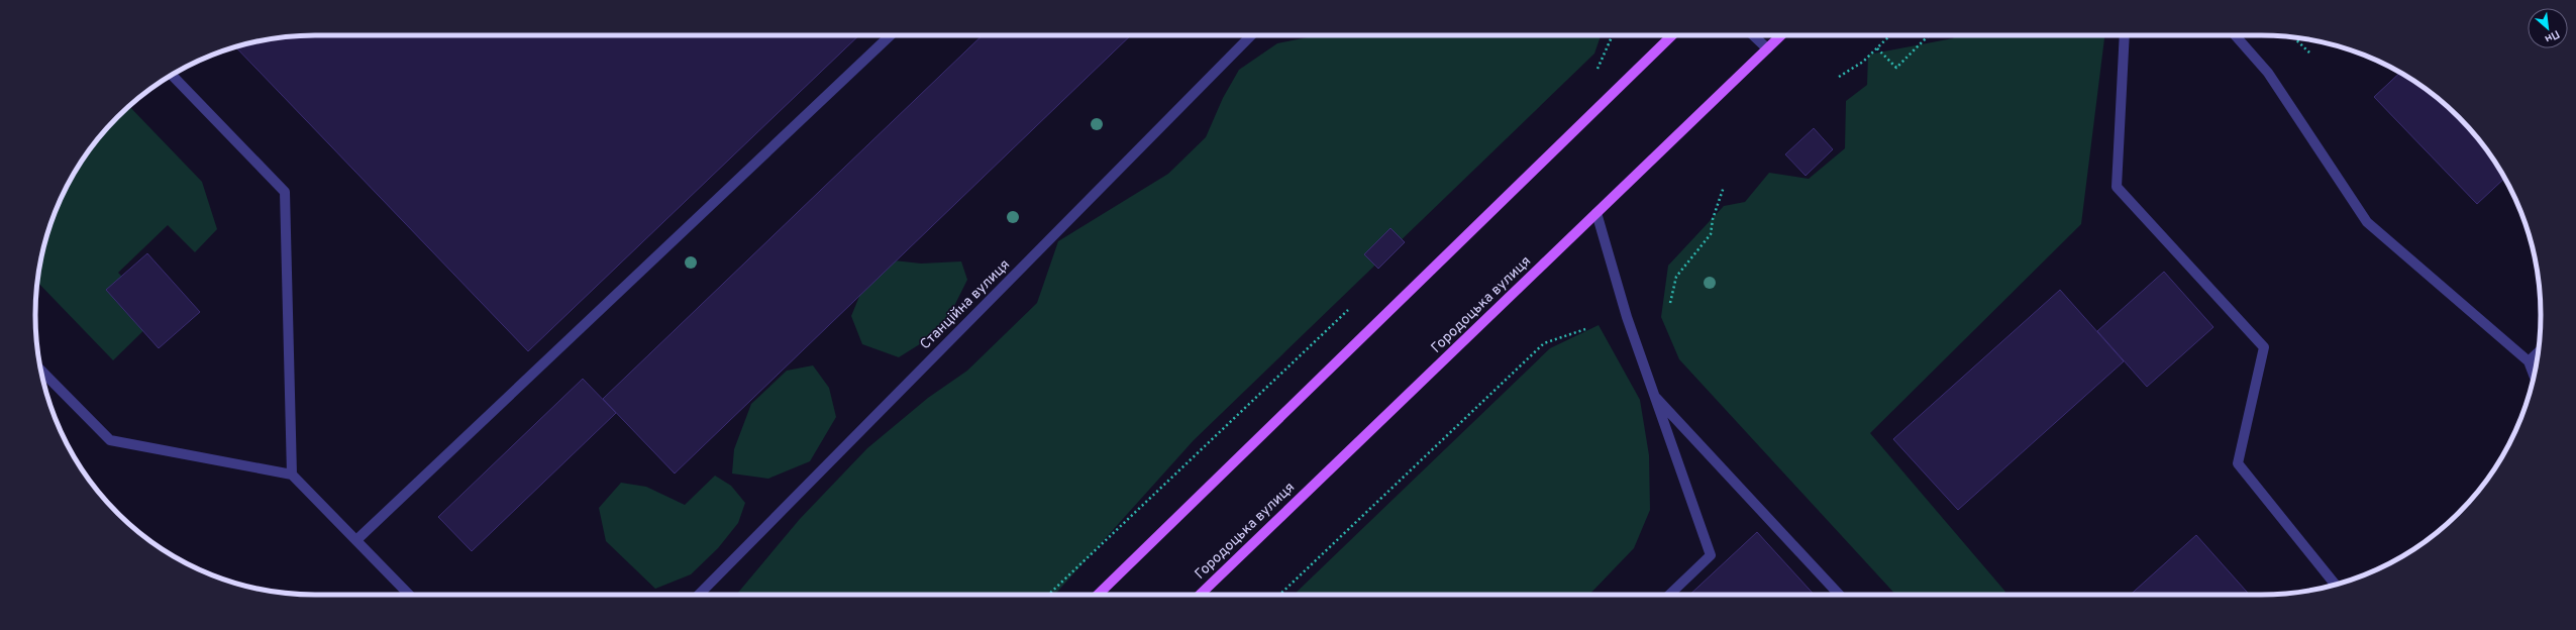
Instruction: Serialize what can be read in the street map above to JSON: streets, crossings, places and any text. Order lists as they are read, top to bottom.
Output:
{
  "streets": {
    "main road": ["Городоцька вулиця"],
    "street": ["Станційна вулиця"]
  },
  "north": "bottom right"
}
